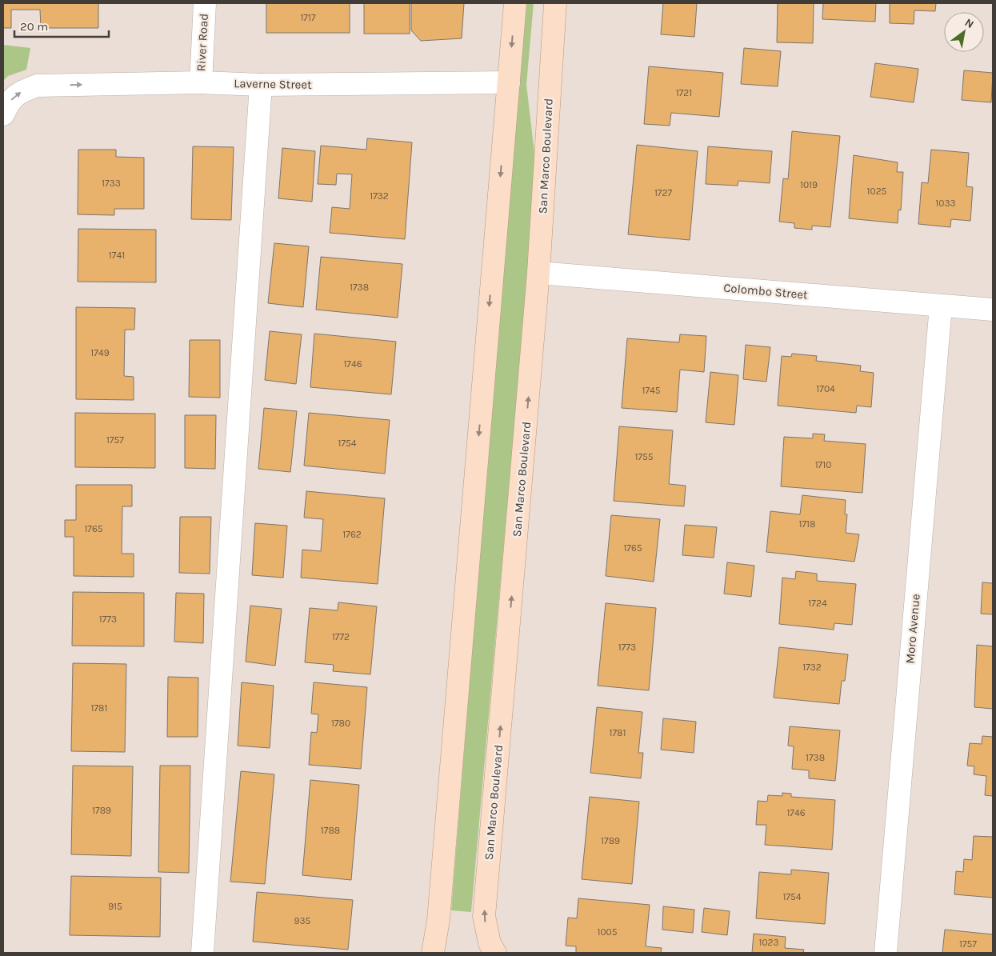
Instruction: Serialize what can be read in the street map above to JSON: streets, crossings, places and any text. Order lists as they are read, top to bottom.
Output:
{
  "streets": {
    "main road": ["San Marco Boulevard"],
    "street": [
      "River Road",
      "Laverne Street",
      "Colombo Street",
      "Moro Avenue"
    ]
  },
  "crossings": [
    ["River Road", "Laverne Street"],
    ["San Marco Boulevard", "Colombo Street"],
    ["Colombo Street", "Moro Avenue"]
  ],
  "one_way": ["Laverne Street"],
  "house_numbers": [
    "1717",
    "1721",
    "1733",
    "1019",
    "1025",
    "1727",
    "1732",
    "1033",
    "1741",
    "1738",
    "1749",
    "1746",
    "1704",
    "1745",
    "1757",
    "1754",
    "1755",
    "1710",
    "1718",
    "1765",
    "1762",
    "1765",
    "1724",
    "1773",
    "1772",
    "1773",
    "1732",
    "1781",
    "1780",
    "1781",
    "1738",
    "1789",
    "1746",
    "1788",
    "1789",
    "1754",
    "915",
    "935",
    "1005",
    "1023",
    "1757"
  ],
  "scale_bar": "20 m",
  "north": "top right"
}
